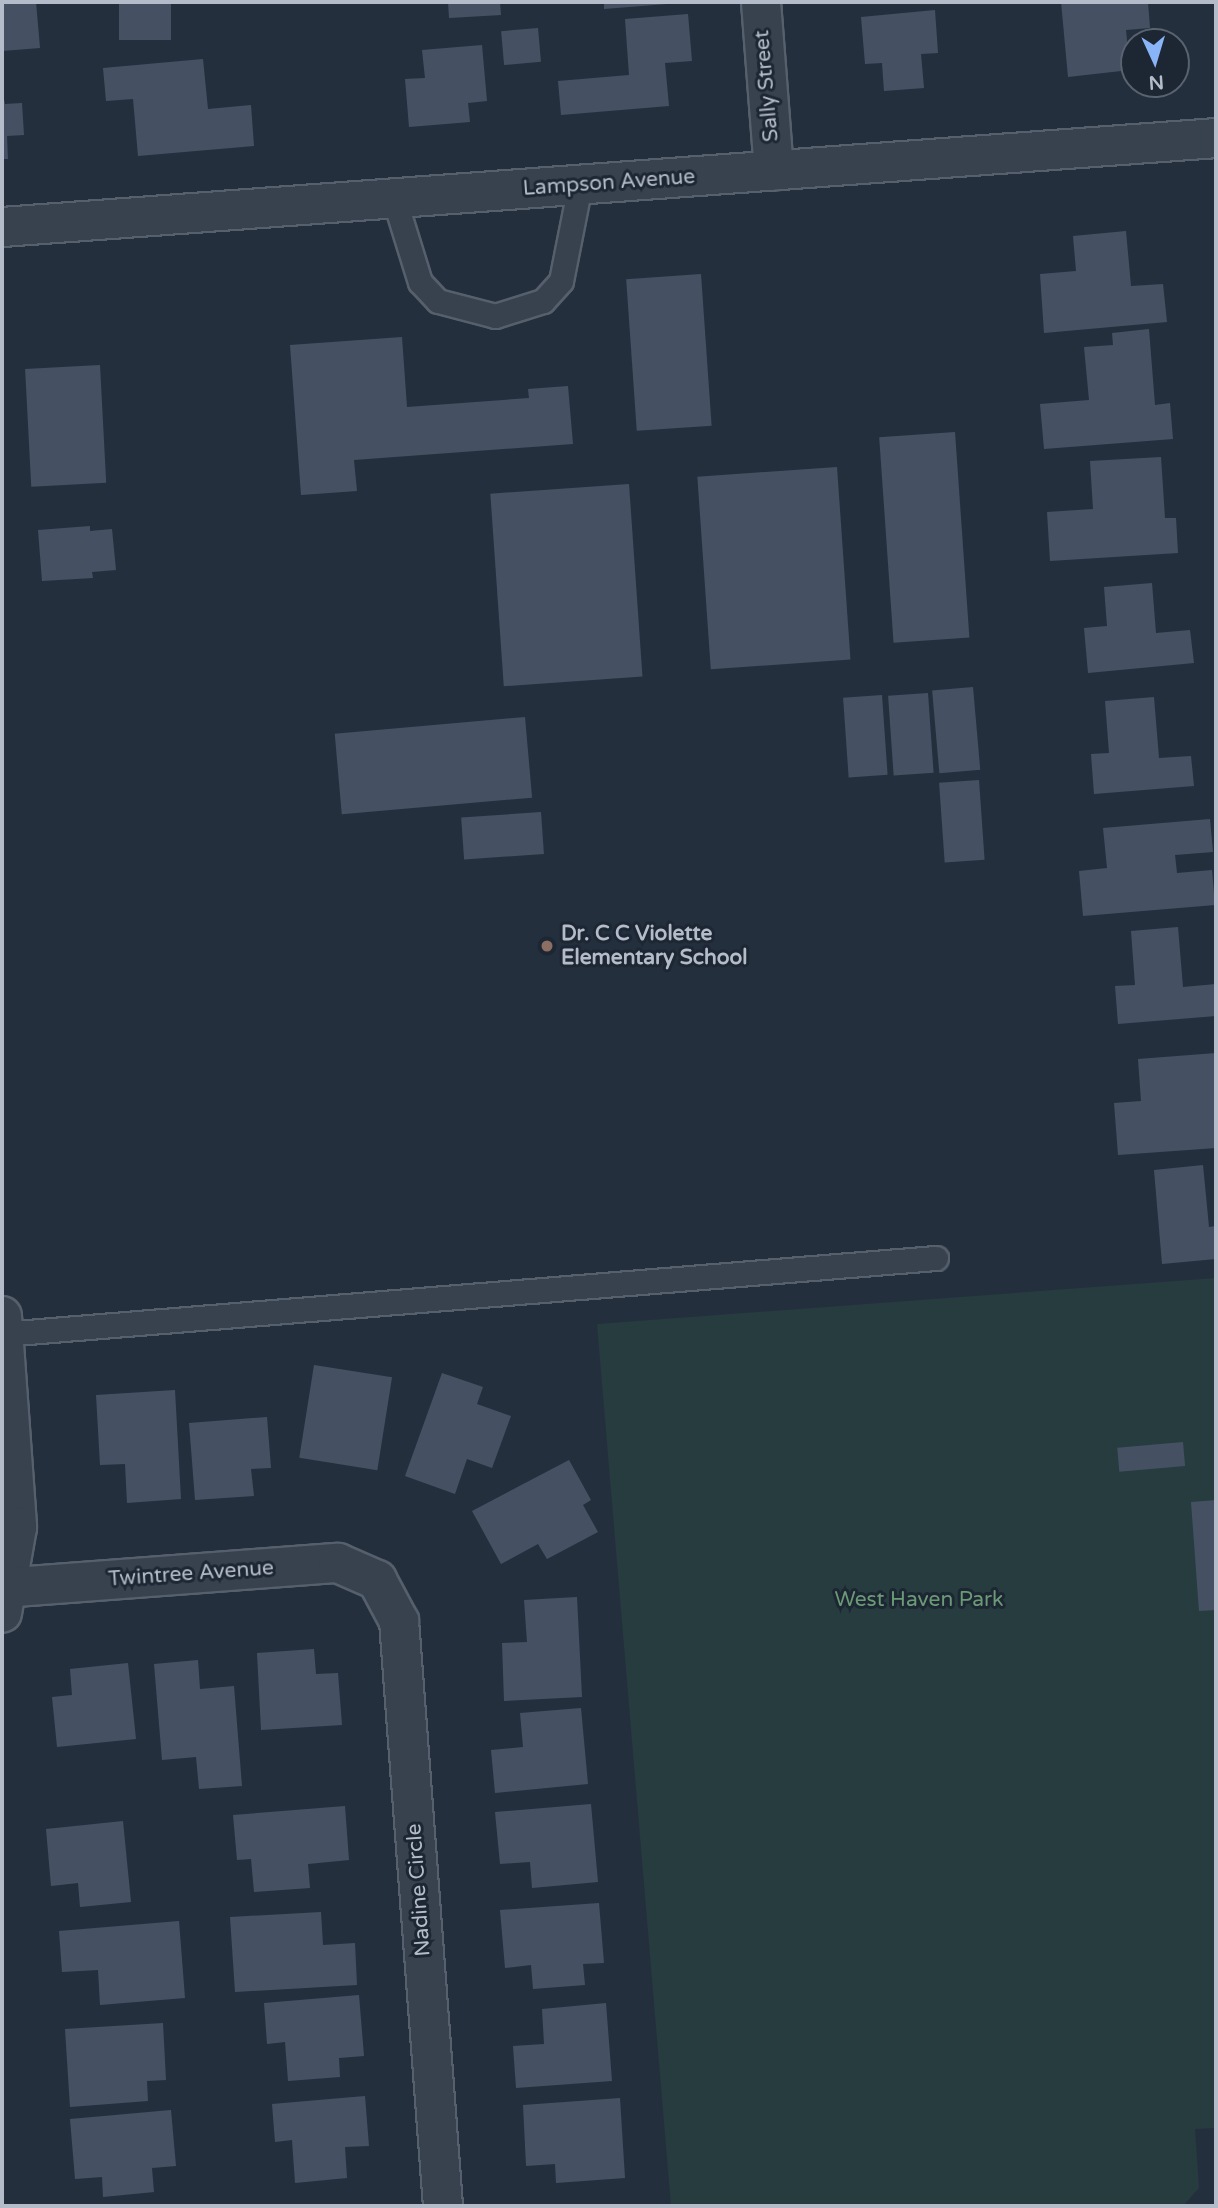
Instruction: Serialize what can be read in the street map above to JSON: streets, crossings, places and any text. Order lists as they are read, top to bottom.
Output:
{
  "streets": {
    "street": [
      "Sally Street",
      "Lampson Avenue",
      "Twintree Avenue",
      "Nadine Circle"
    ]
  },
  "crossings": [
    ["Sally Street", "Lampson Avenue"],
    ["Twintree Avenue", "Nadine Circle"]
  ],
  "parks": ["West Haven Park"],
  "places": ["Dr. C C Violette Elementary School"],
  "north": "bottom"
}
